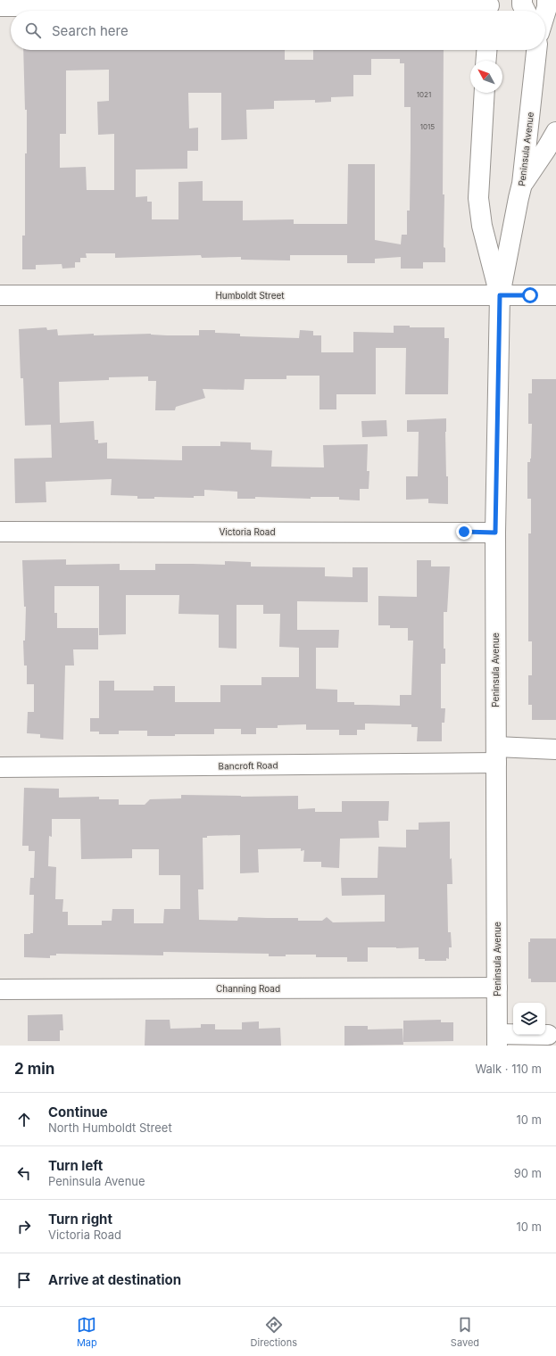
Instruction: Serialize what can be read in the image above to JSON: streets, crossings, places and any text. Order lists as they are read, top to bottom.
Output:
{
  "streets": {
    "street": [
      "Peninsula Avenue",
      "Humboldt Street",
      "Victoria Road",
      "Bancroft Road",
      "Channing Road"
    ]
  },
  "crossings": [
    ["Peninsula Avenue", "Humboldt Street"],
    ["Peninsula Avenue", "Victoria Road"],
    ["Peninsula Avenue", "Bancroft Road"],
    ["Peninsula Avenue", "Channing Road"]
  ],
  "house_numbers": ["1021", "1015"],
  "north": "top left",
  "page": {
    "search": "Search here",
    "heading": ["2 min", "Walk · 110 m"],
    "list": [
      ["Continue", "North Humboldt Street", "10 m"],
      ["Turn left", "Peninsula Avenue", "90 m"],
      ["Turn right", "Victoria Road", "10 m"],
      "Arrive at destination"
    ],
    "nav": ["Map", "Directions", "Saved"]
  }
}
